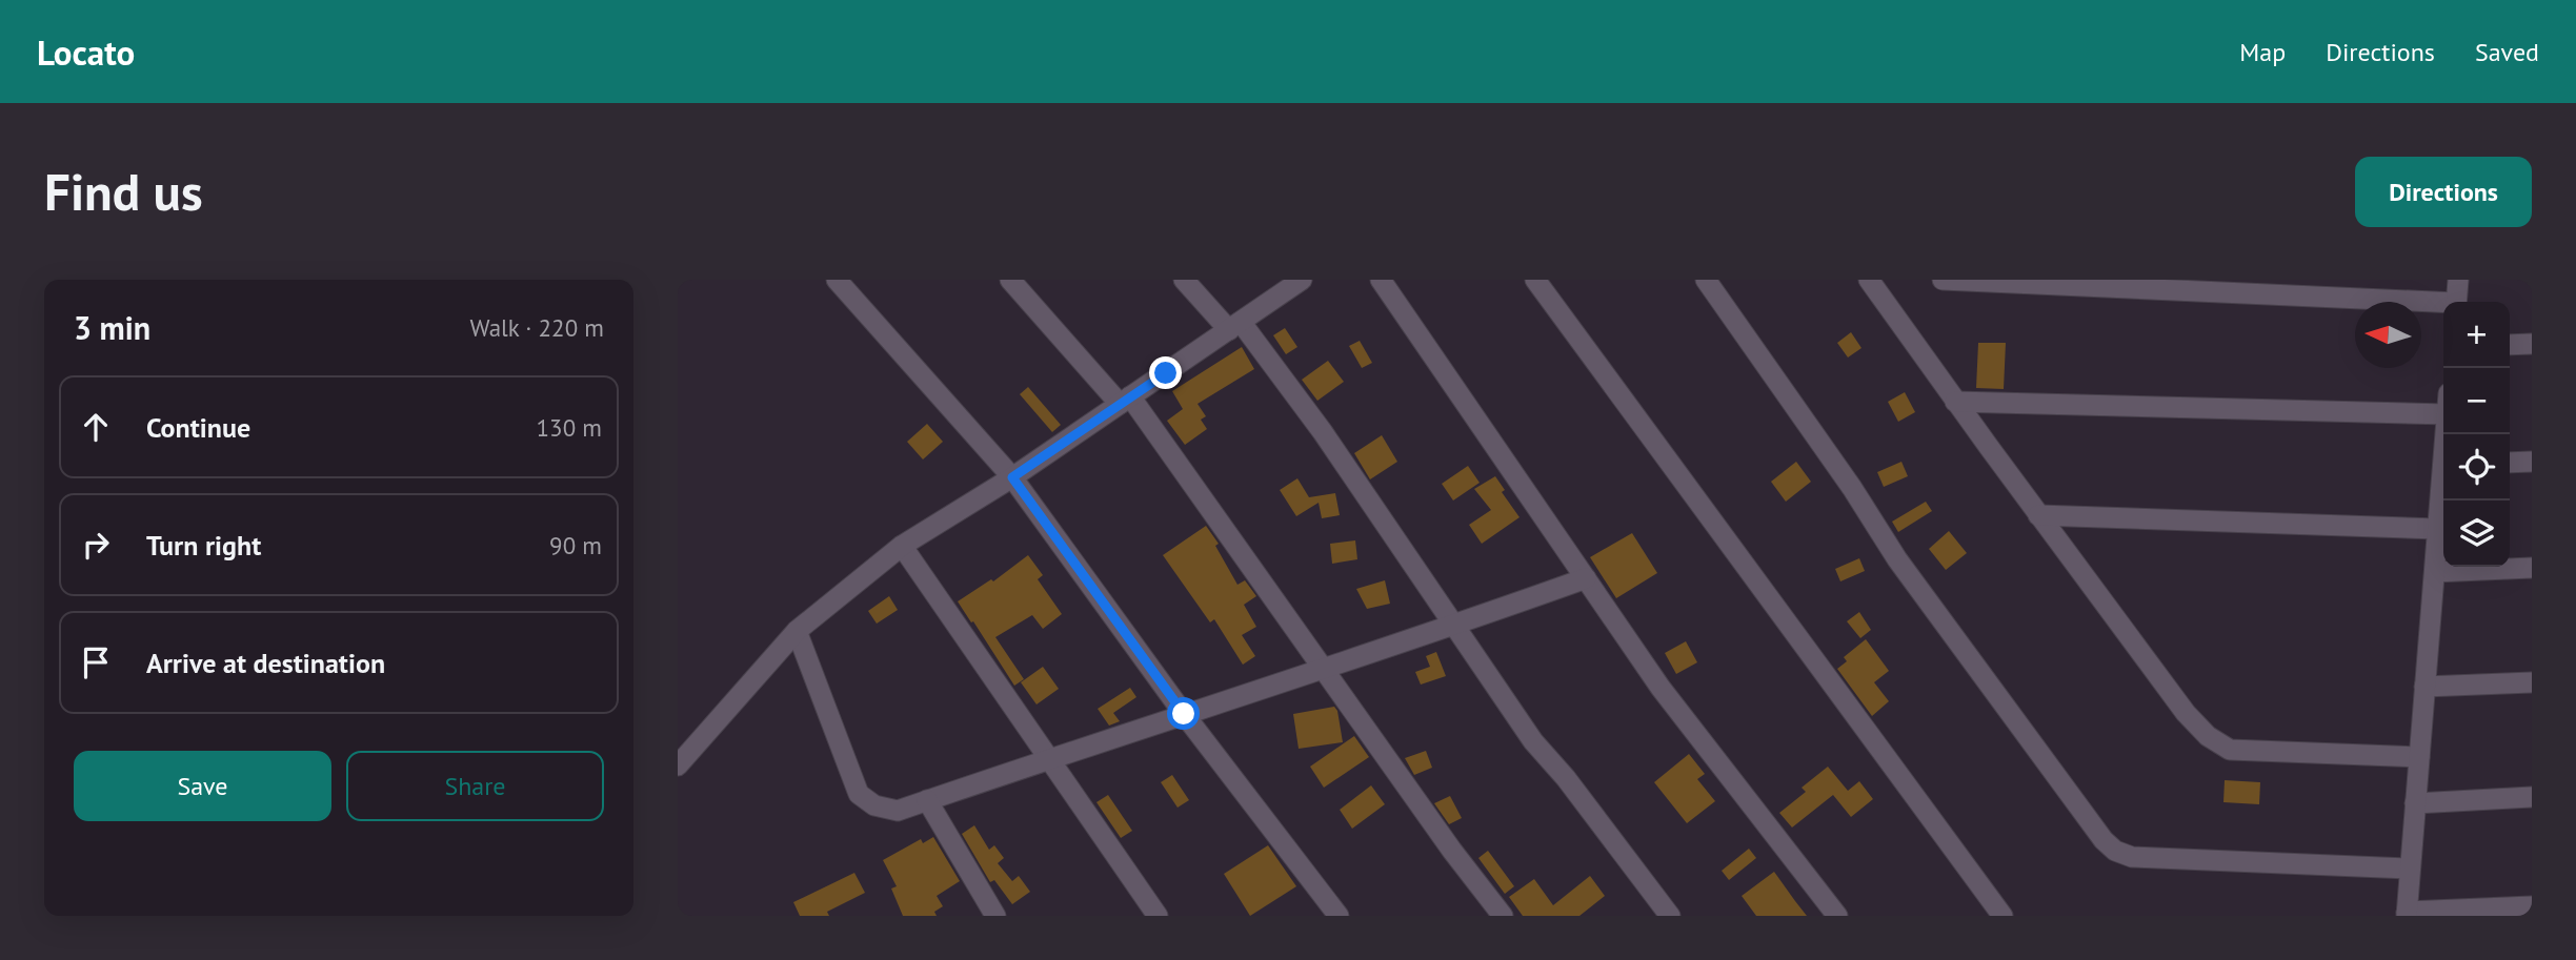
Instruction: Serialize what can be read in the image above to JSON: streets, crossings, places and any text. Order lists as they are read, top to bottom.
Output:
{
  "north": "left",
  "page": {
    "header": "Locato",
    "nav": ["Map", "Directions", "Saved"],
    "buttons": [
      "Directions",
      ["Save", "Share"]
    ],
    "title": "Find us",
    "heading": ["3 min", "Walk · 220 m"],
    "map_buttons": ["+", "−"],
    "list": [
      ["Continue", "130 m"],
      ["Turn right", "90 m"],
      "Arrive at destination"
    ]
  }
}
